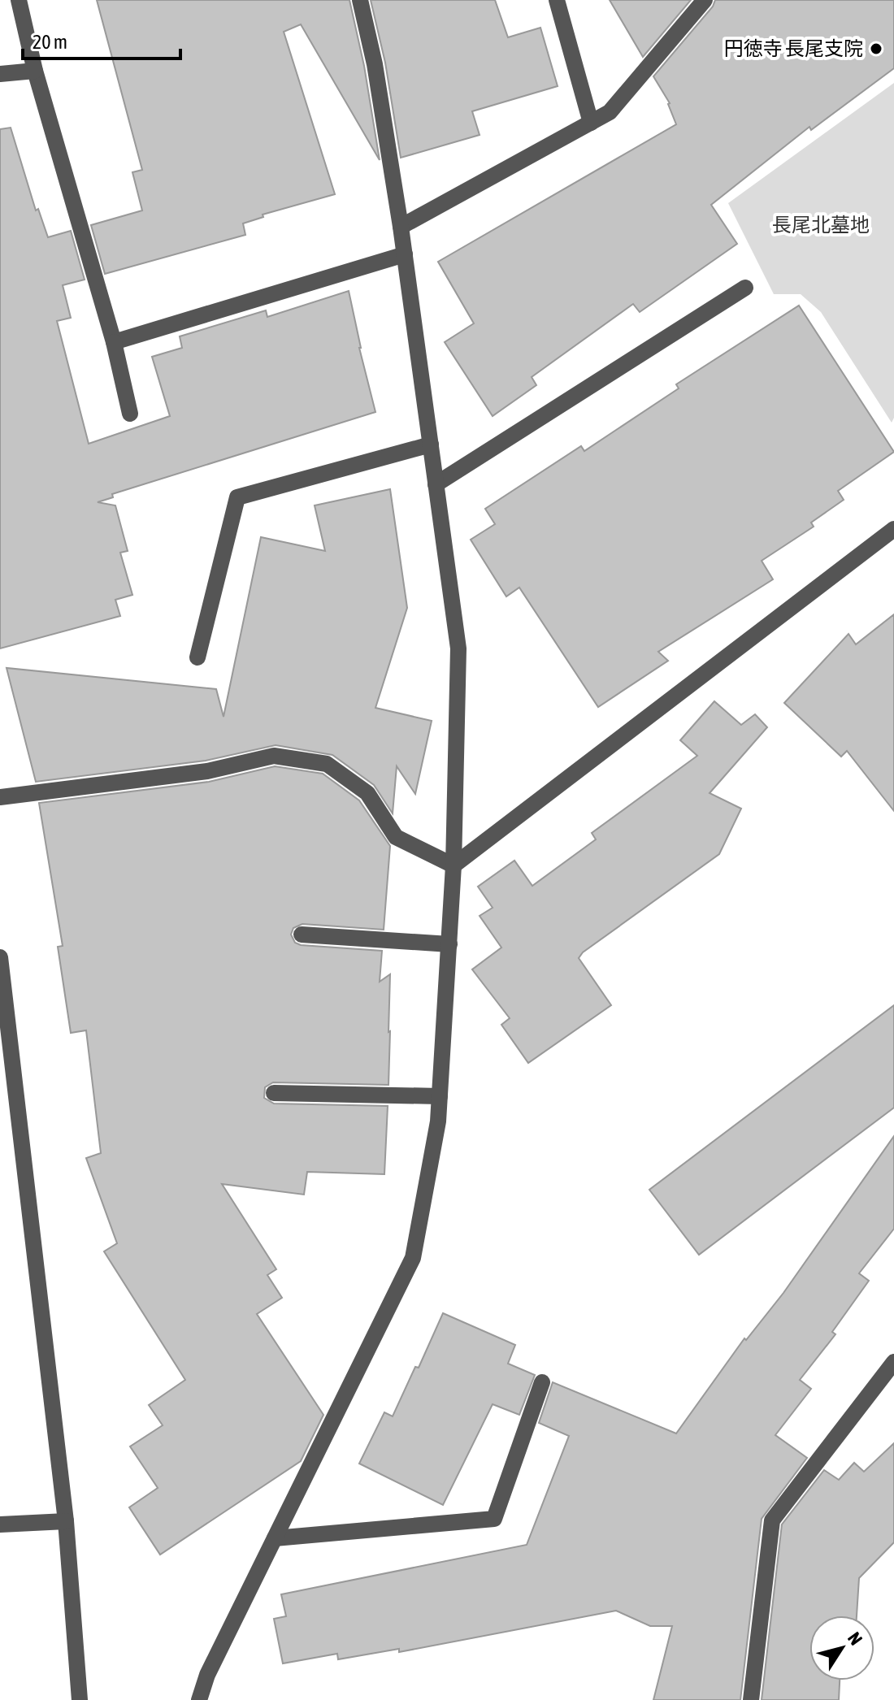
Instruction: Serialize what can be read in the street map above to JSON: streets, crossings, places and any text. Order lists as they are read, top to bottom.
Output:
{
  "parks": ["長尾北墓地"],
  "places": ["円徳寺 長尾支院"],
  "scale_bar": "20 m",
  "north": "top right"
}
